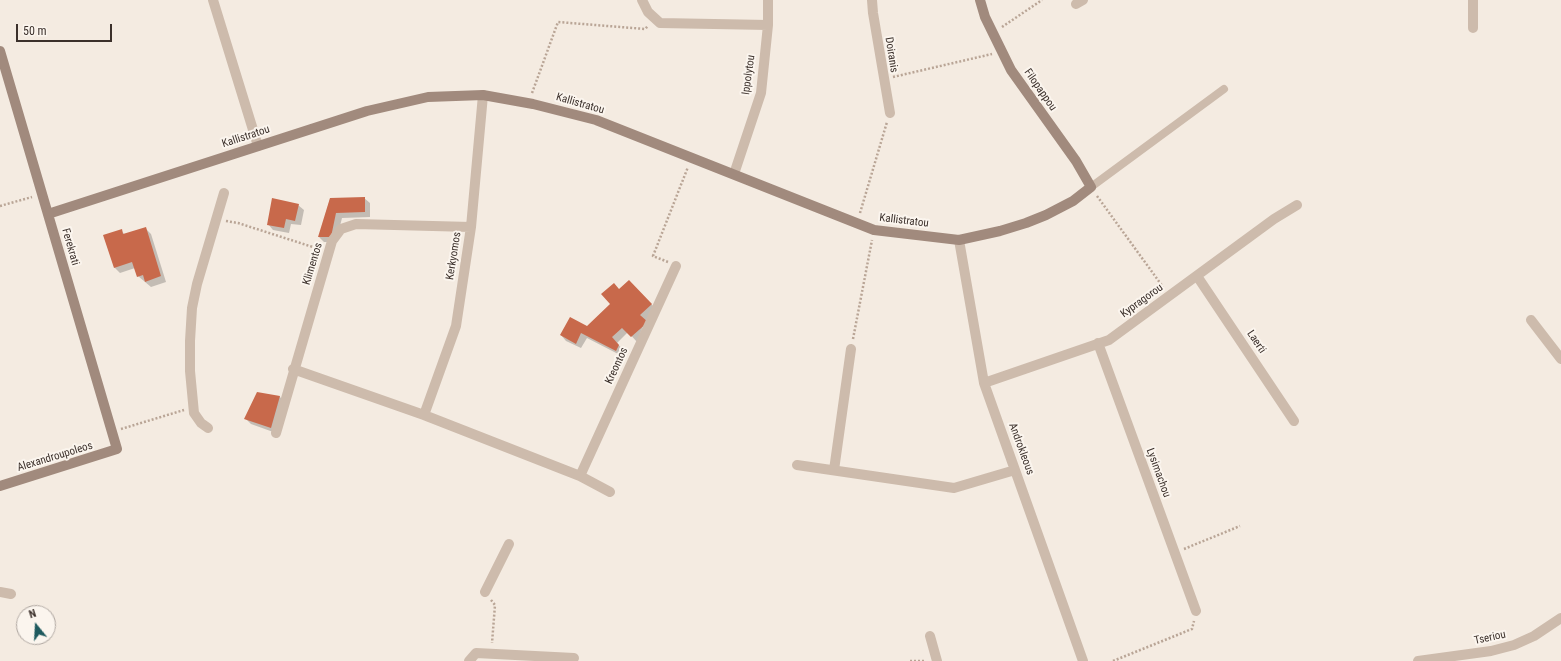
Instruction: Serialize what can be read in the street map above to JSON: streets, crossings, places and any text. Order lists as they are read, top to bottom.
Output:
{
  "streets": {
    "street": [
      "Doiranis",
      "Ippolytou",
      "Filopappou",
      "Kallistratou",
      "Ferekrati",
      "Kerkyomos",
      "Klimentos",
      "Kypragorou",
      "Laerti",
      "Kreontos",
      "Androkleous",
      "Alexandroupoleos",
      "Lysimachou",
      "Tseriou"
    ]
  },
  "crossings": [
    ["Ippolytou", "Kallistratou"],
    ["Filopappou", "Kallistratou"],
    ["Kallistratou", "Ferekrati"],
    ["Kallistratou", "Kerkyomos"],
    ["Kallistratou", "Androkleous"],
    ["Ferekrati", "Alexandroupoleos"],
    ["Kerkyomos", "Klimentos"],
    ["Kypragorou", "Laerti"],
    ["Kypragorou", "Androkleous"],
    ["Kypragorou", "Lysimachou"]
  ],
  "scale_bar": "50 m",
  "north": "top"
}
